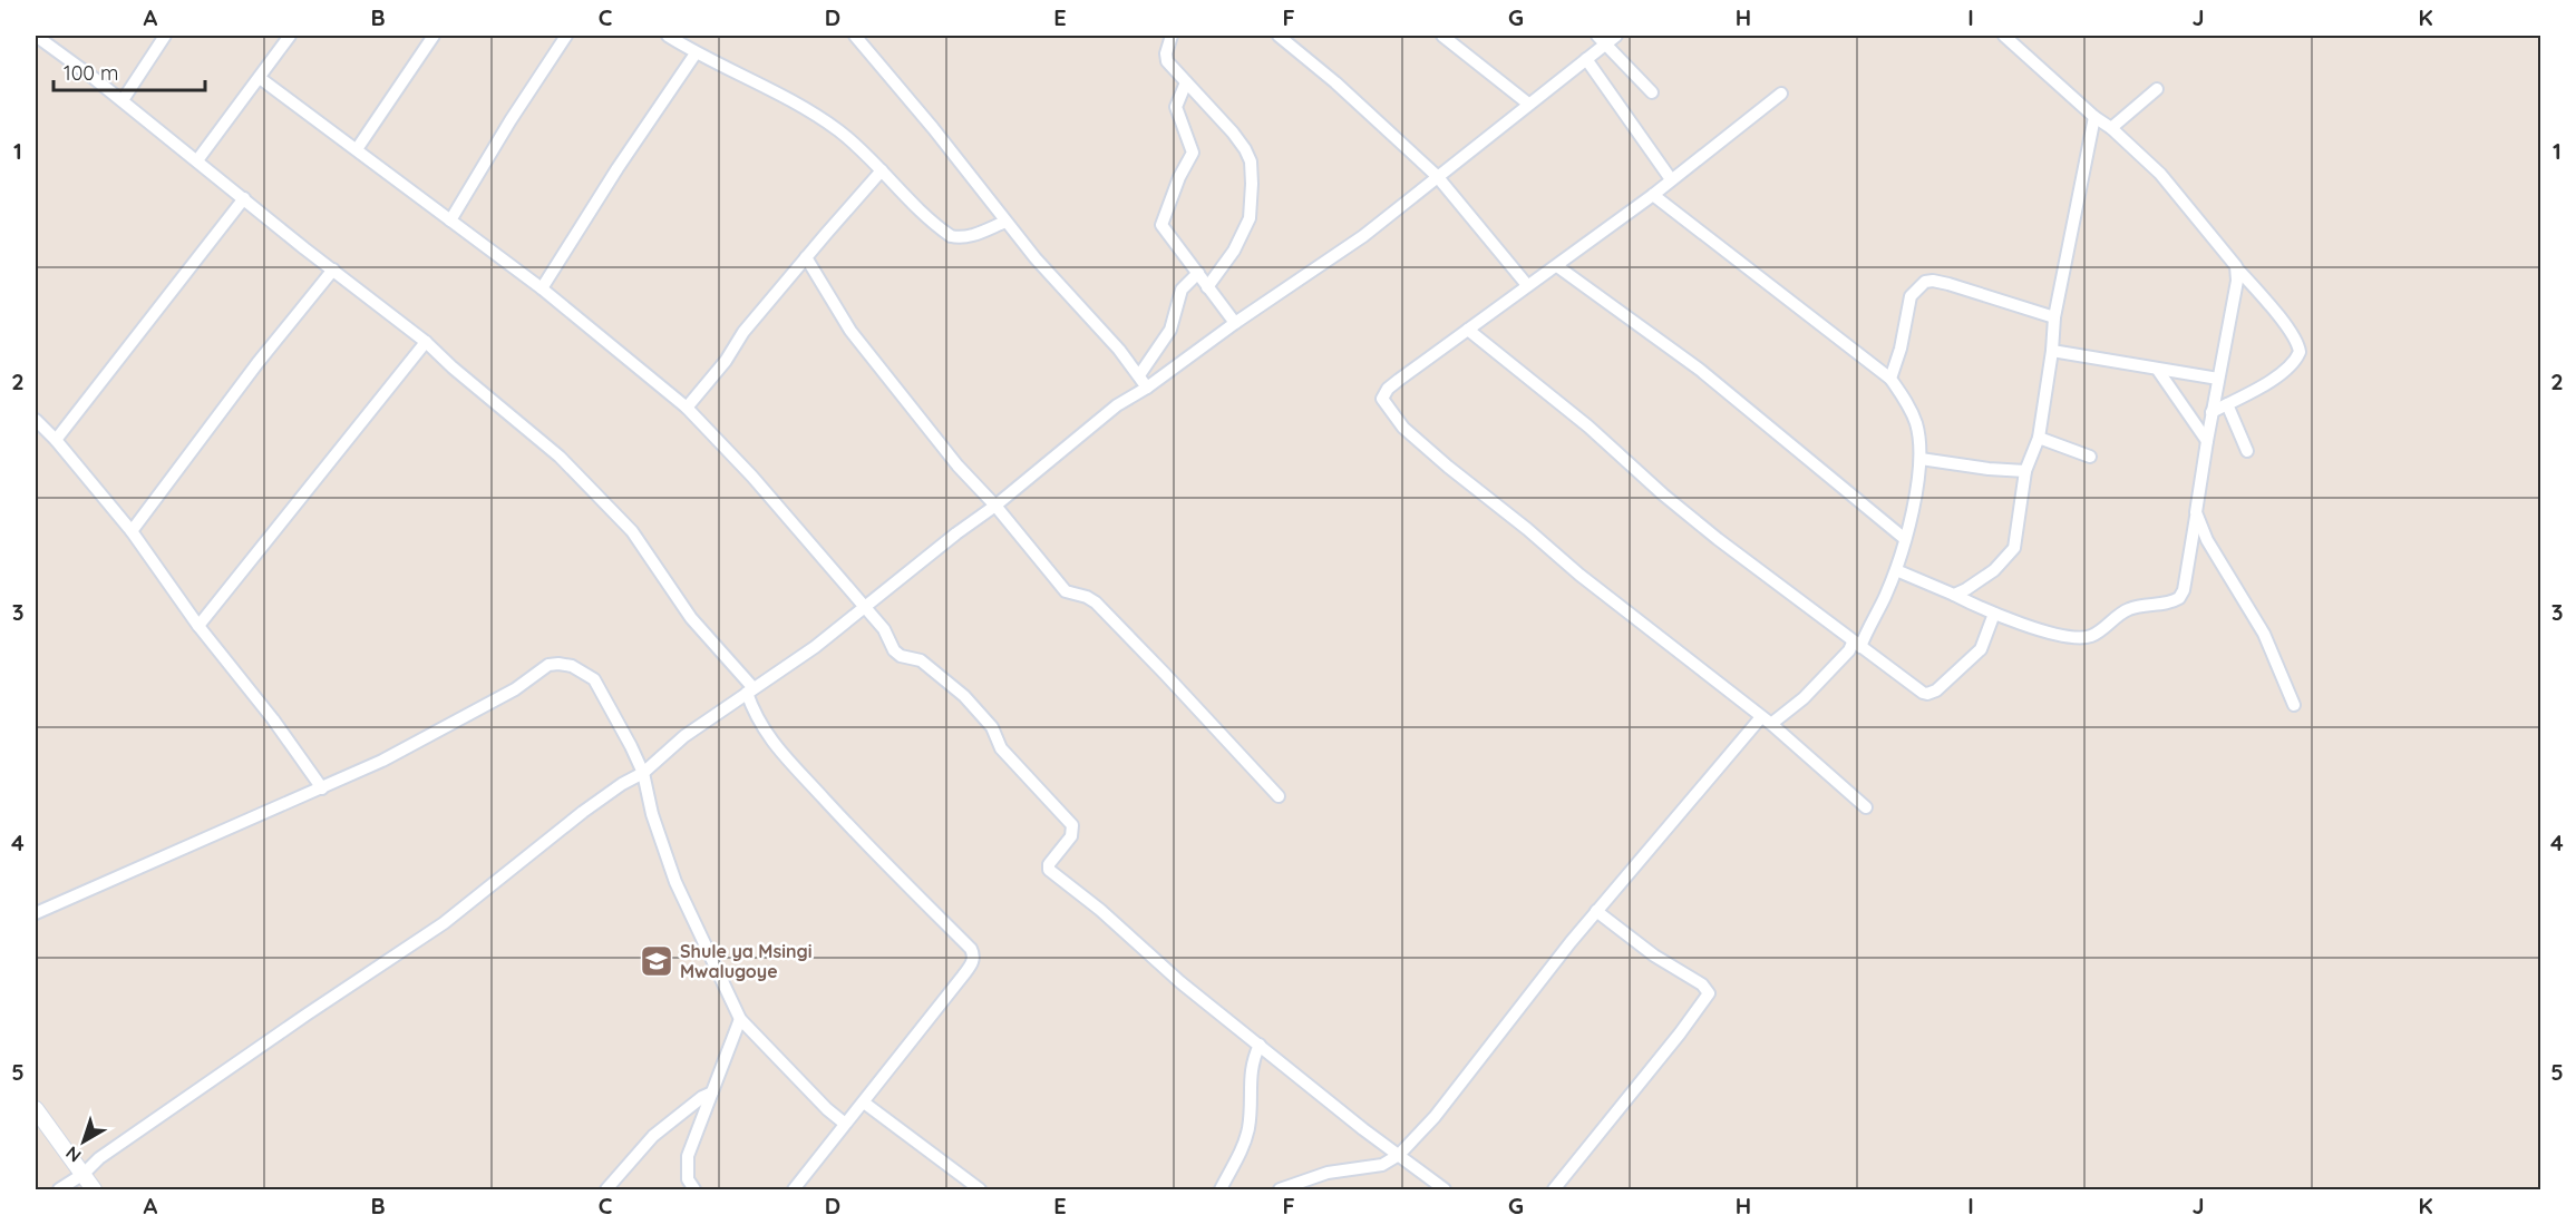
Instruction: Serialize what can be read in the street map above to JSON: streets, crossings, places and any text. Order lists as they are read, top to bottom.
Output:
{
  "places": {
    "school or university": ["Shule ya Msingi Mwalugoye"]
  },
  "scale_bar": "100 m",
  "north": "bottom left",
  "grid": {
    "columns": [
      "A",
      "B",
      "C",
      "D",
      "E",
      "F",
      "G",
      "H",
      "I",
      "J",
      "K"
    ],
    "rows": [
      "1",
      "2",
      "3",
      "4",
      "5"
    ]
  }
}
